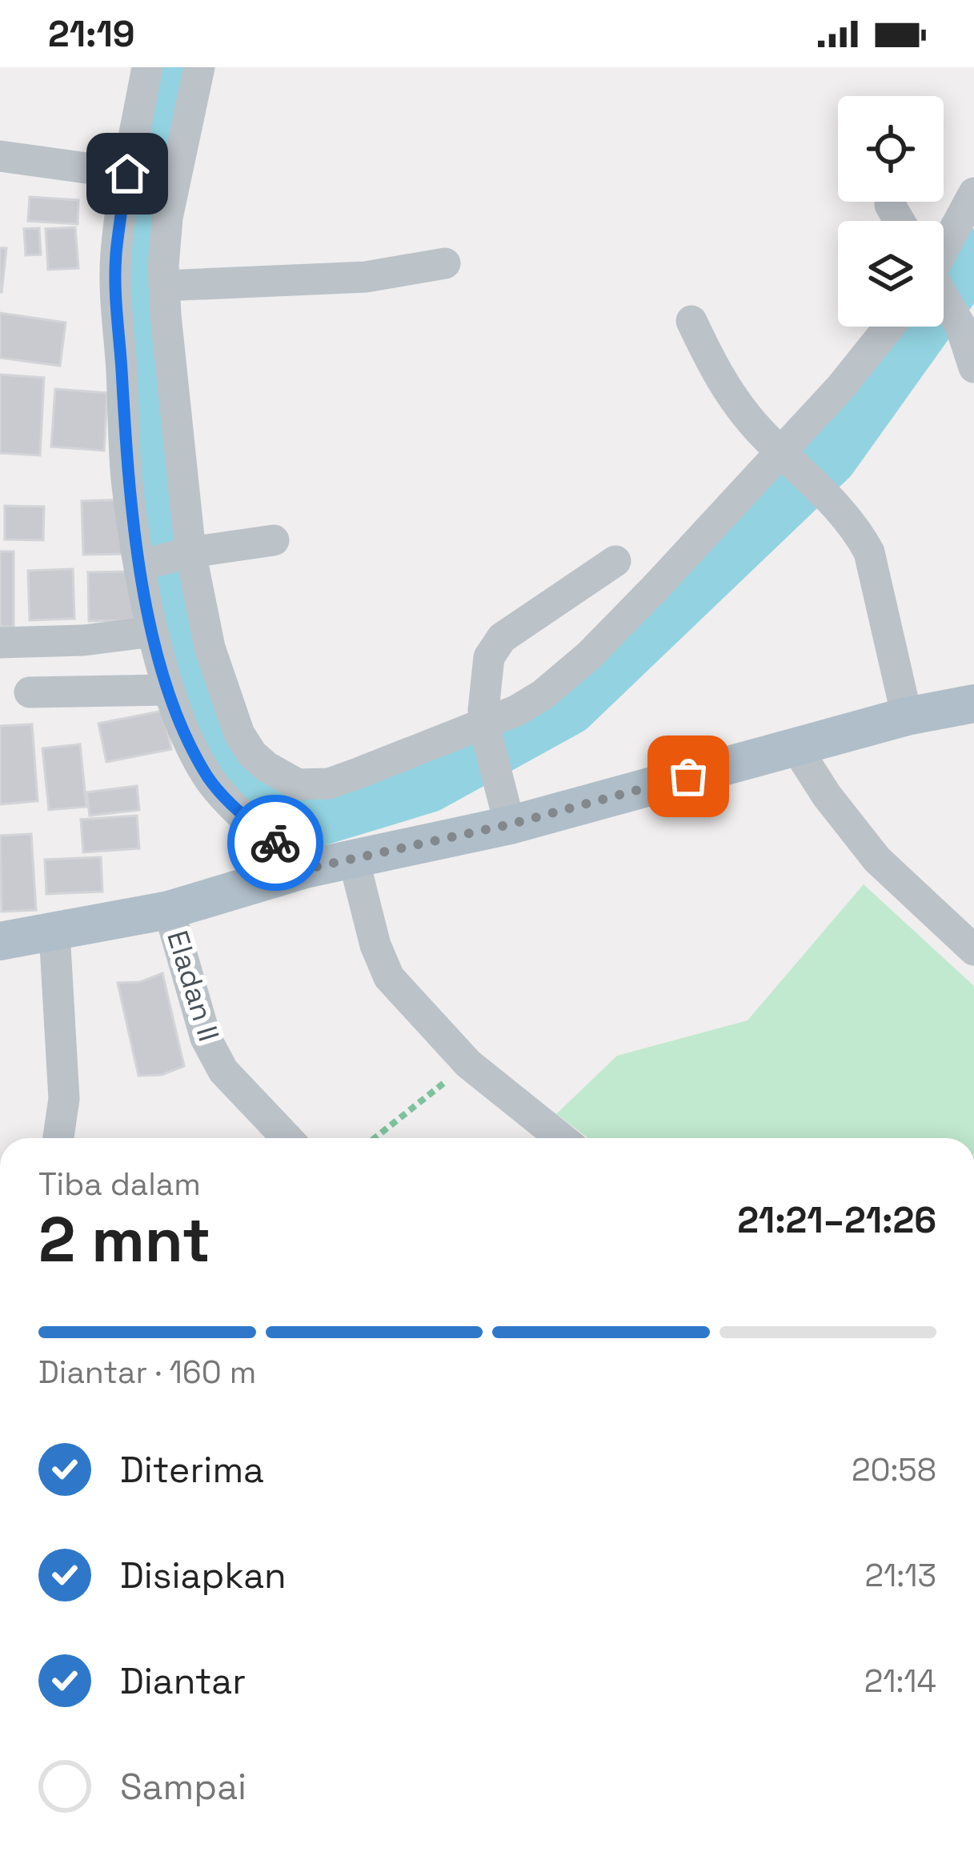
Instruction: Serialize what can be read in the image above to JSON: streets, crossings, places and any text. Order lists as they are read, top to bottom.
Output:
{
  "streets": {
    "street": ["Eladan II"]
  },
  "page": {
    "status": "21:19",
    "heading": ["2 mnt", "Tiba dalam", "21:21–21:26"],
    "bar": "Diantar · 160 m",
    "list": [
      ["Diterima", "20:58"],
      ["Disiapkan", "21:13"],
      ["Diantar", "21:14"],
      "Sampai"
    ]
  }
}
